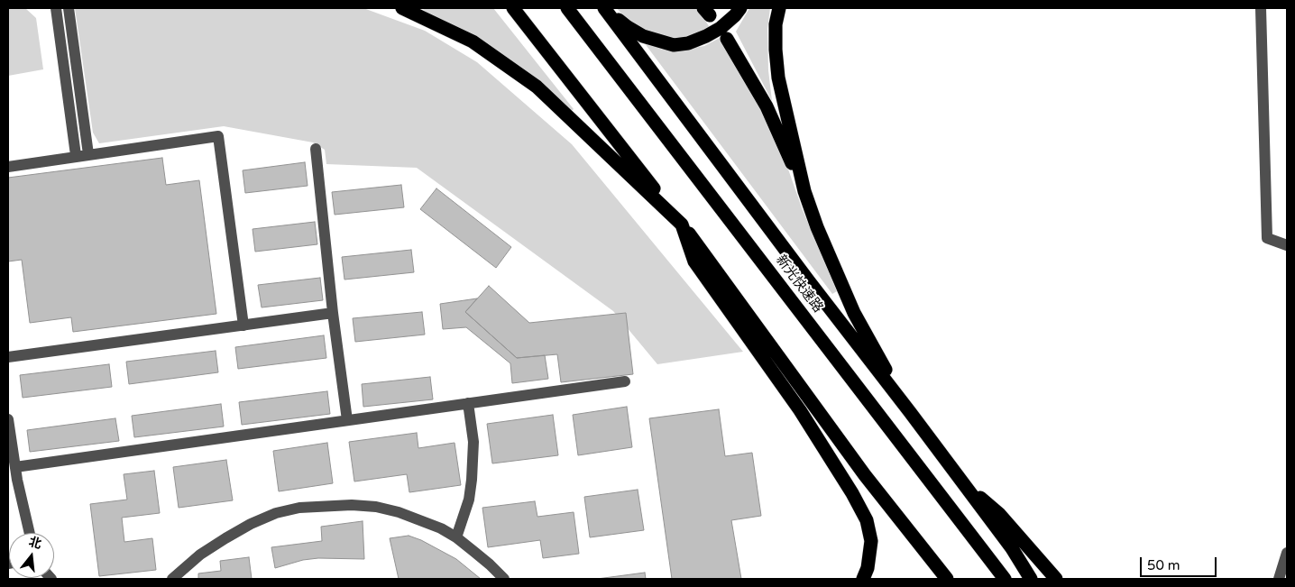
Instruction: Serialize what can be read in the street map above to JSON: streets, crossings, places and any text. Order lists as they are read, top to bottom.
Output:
{
  "streets": {
    "highway": ["新光快速路"]
  },
  "scale_bar": "50 m",
  "north": "top"
}
